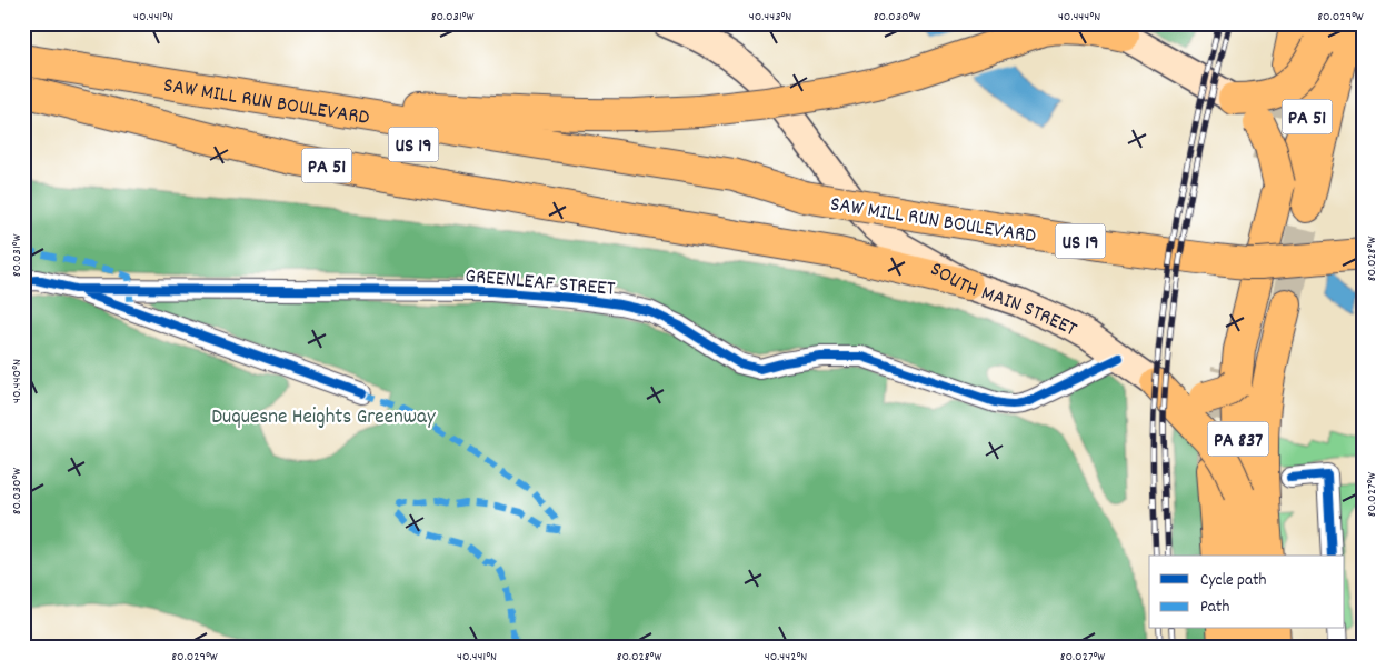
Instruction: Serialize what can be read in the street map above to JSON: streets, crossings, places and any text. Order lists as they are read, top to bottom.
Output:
{
  "streets": {
    "main road": [
      "SAW MILL RUN BOULEVARD",
      "PA 51",
      "US 19",
      "SOUTH MAIN STREET",
      "PA 837"
    ],
    "street": ["GREENLEAF STREET"]
  },
  "crossings": [
    ["SAW MILL RUN BOULEVARD", "PA 51"],
    ["SAW MILL RUN BOULEVARD", "US 19"],
    ["PA 51", "US 19"],
    ["PA 51", "SOUTH MAIN STREET"],
    ["PA 51", "PA 837"],
    ["GREENLEAF STREET", "SOUTH MAIN STREET"],
    ["SOUTH MAIN STREET", "PA 837"]
  ],
  "parks": ["Duquesne Heights Greenway"],
  "legend": ["Cycle path", "Path"],
  "coordinates": [
    "40.441°N",
    "80.031°W",
    "40.443°N",
    "80.030°W",
    "40.444°N",
    "80.029°W",
    "80.028°W",
    "40.440°N",
    "80.027°W",
    "40.442°N"
  ]
}
